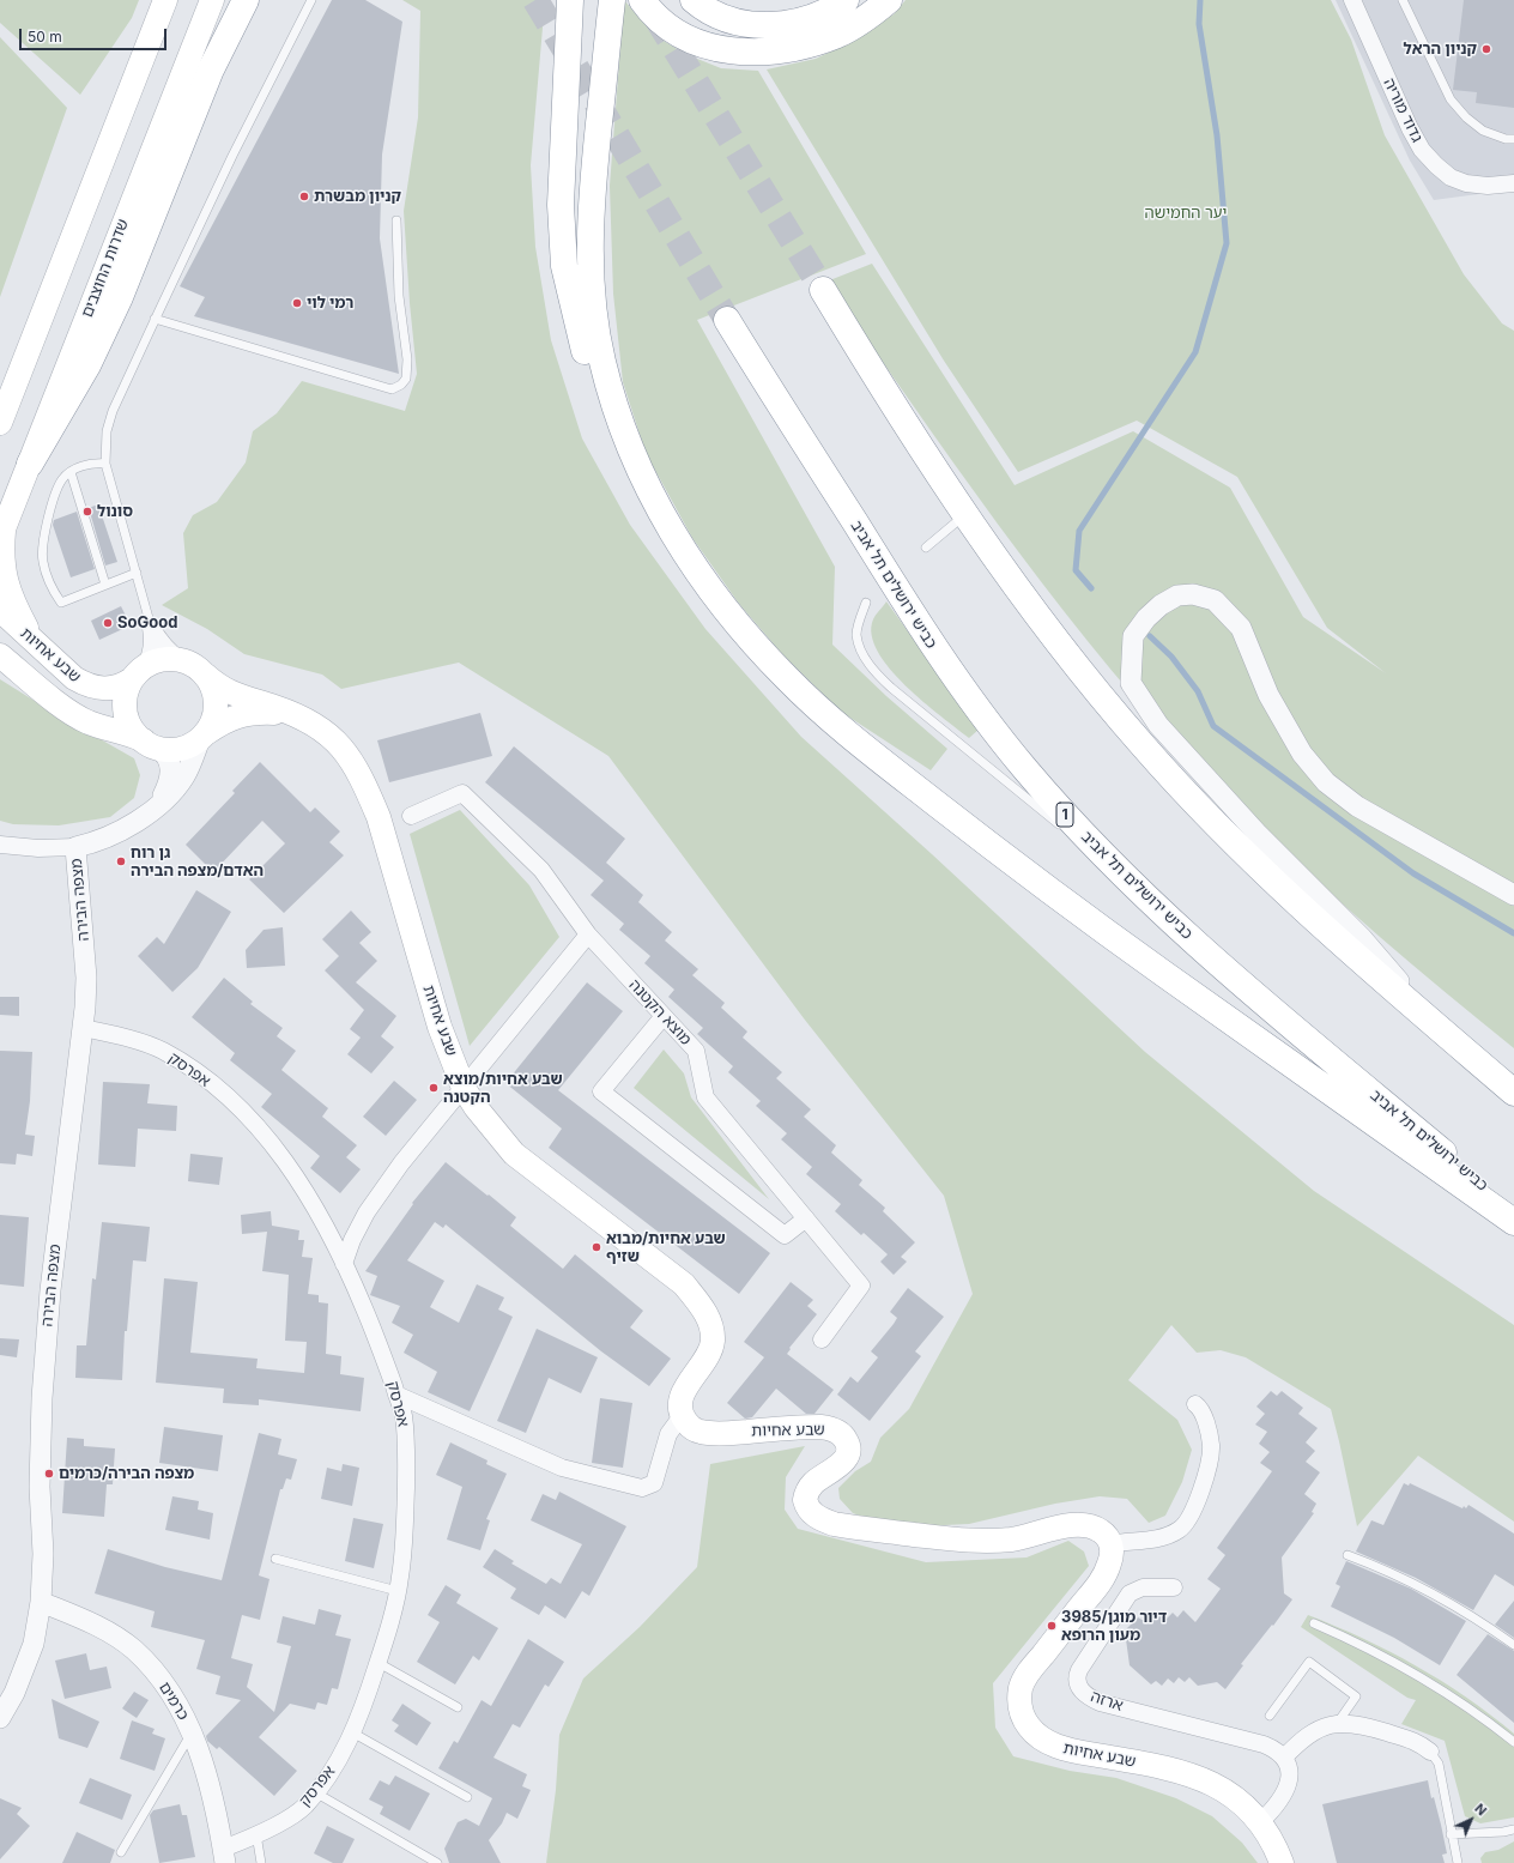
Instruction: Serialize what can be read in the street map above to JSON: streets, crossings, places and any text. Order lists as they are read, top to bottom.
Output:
{
  "streets": {
    "highway": ["כביש ירושלים תל אביב", "1"],
    "main road": ["שדרות החוצבים", "שבע אחיות"],
    "street": [
      "גדוד מוריה",
      "מצפה הבירה",
      "מוצא הקטנה",
      "אפרסק",
      "כרמים",
      "ארזה"
    ]
  },
  "crossings": [
    ["מצפה הבירה", "אפרסק"],
    ["מצפה הבירה", "כרמים"],
    ["אפרסק", "כרמים"]
  ],
  "parks": ["יער החמישה"],
  "places": [
    "קניון הראל",
    "קניון מבשרת",
    "רמי לוי",
    "סונול",
    "SoGood",
    "גן רוח האדם/מצפה הבירה",
    "שבע אחיות/מוצא הקטנה",
    "שבע אחיות/מבוא שזיף",
    "מצפה הבירה/כרמים",
    "3985/דיור מוגן מעון הרופא"
  ],
  "scale_bar": "50 m",
  "north": "top right"
}
